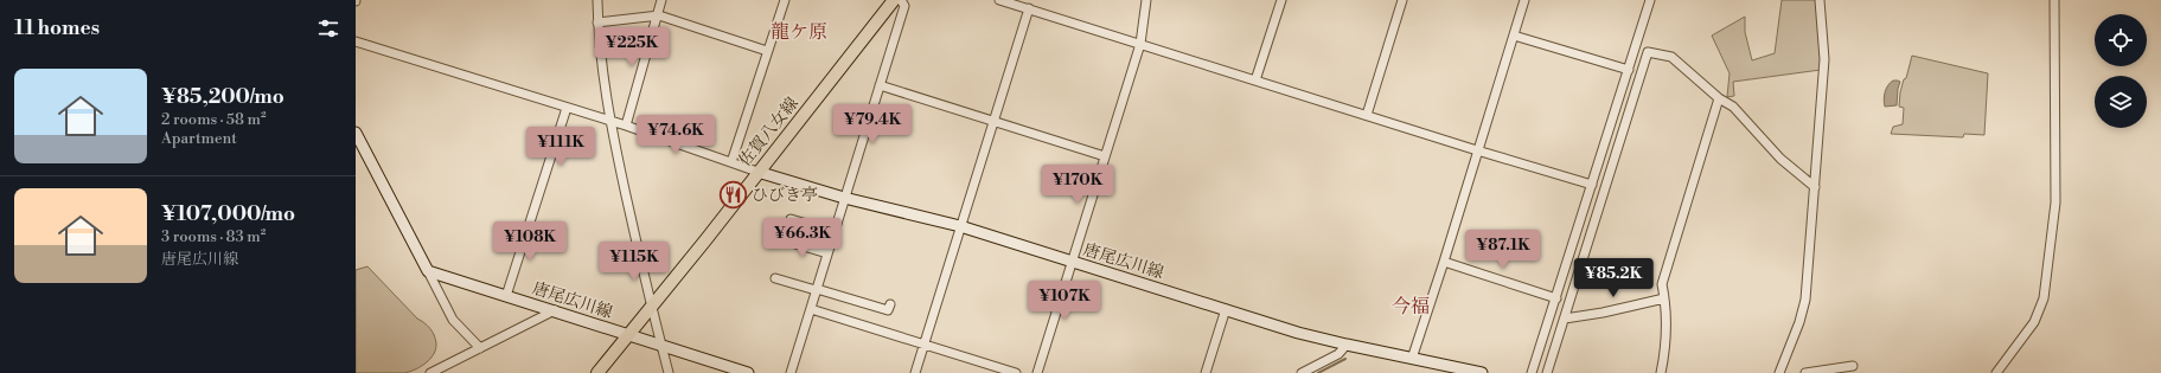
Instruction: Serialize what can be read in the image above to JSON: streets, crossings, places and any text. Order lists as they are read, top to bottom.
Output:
{
  "streets": {
    "main road": ["佐賀八女線", "唐尾広川線"]
  },
  "crossings": [
    ["佐賀八女線", "唐尾広川線"]
  ],
  "districts": ["龍ケ原", "今福"],
  "places": {
    "restaurant": ["ひびき亭"]
  },
  "page": {
    "heading": "11 homes",
    "price": [
      "¥225K",
      "¥79.4K",
      "¥74.6K",
      "¥111K",
      "¥170K",
      "¥66.3K",
      "¥108K",
      "¥87.1K",
      "¥115K",
      "¥85.2K",
      "¥107K"
    ],
    "list": [
      {
        "name": "¥85,200/mo",
        "note": "2 rooms · 58 m² · Apartment"
      },
      {
        "name": "¥107,000/mo",
        "note": "3 rooms · 83 m² · 唐尾広川線"
      }
    ]
  }
}
